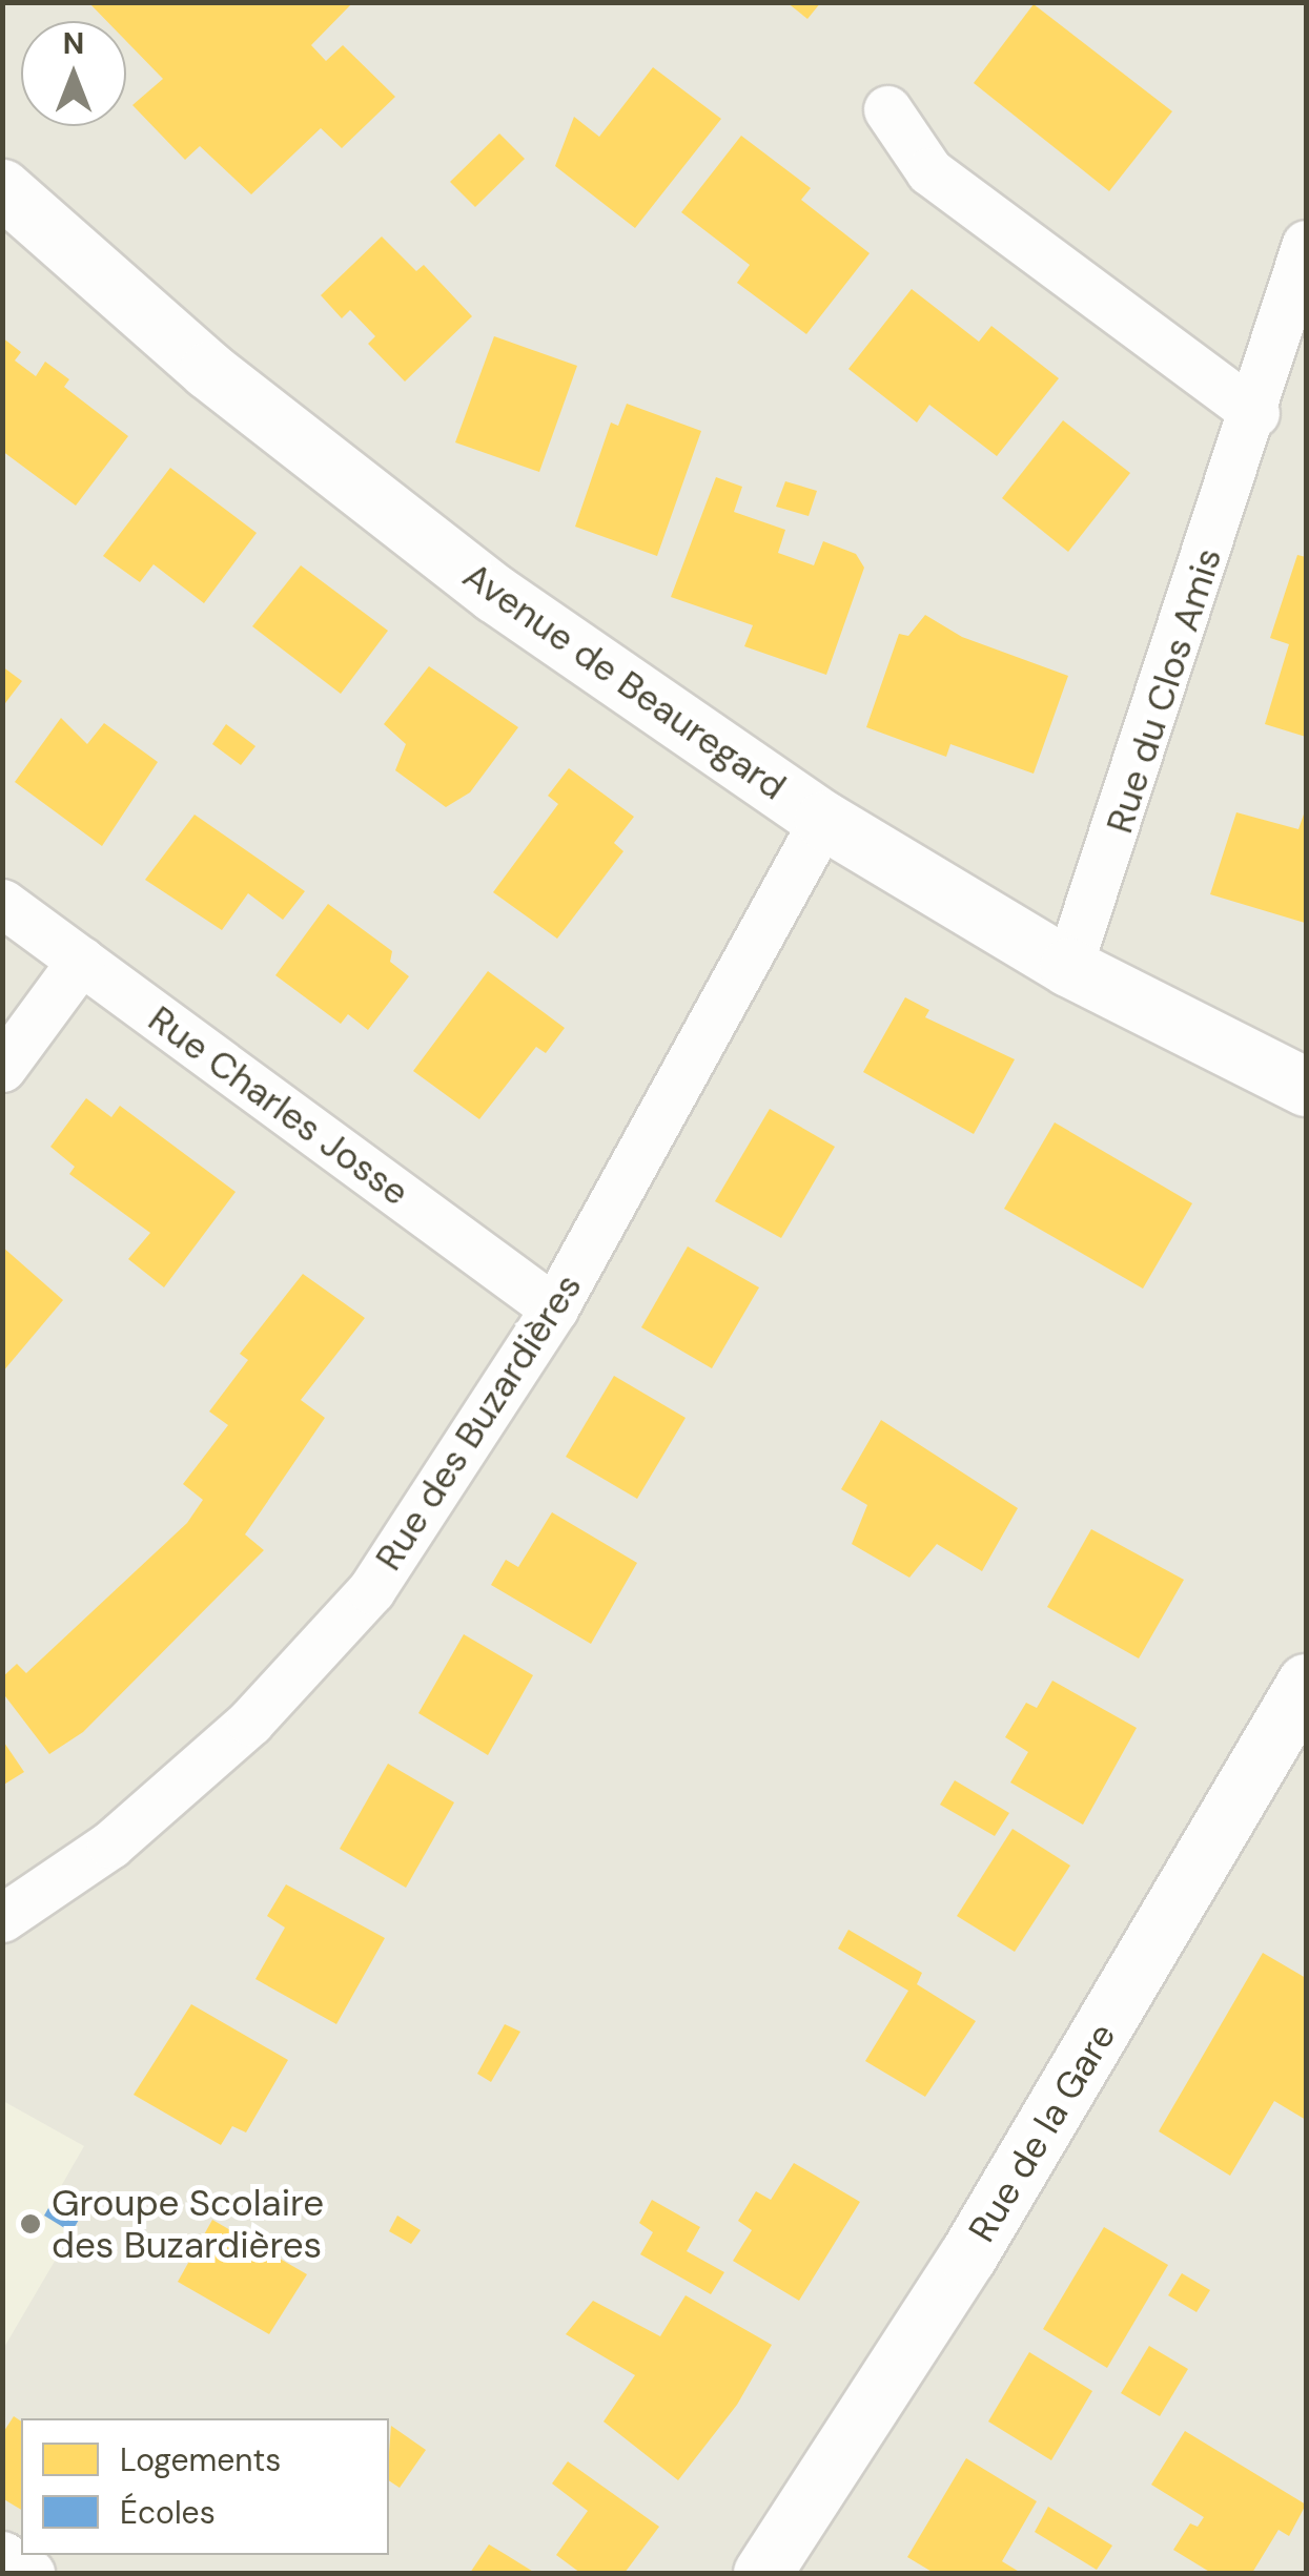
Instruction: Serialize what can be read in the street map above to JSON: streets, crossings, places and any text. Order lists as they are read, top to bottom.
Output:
{
  "streets": {
    "street": [
      "Avenue de Beauregard",
      "Rue du Clos Amis",
      "Rue Charles Josse",
      "Rue des Buzardières",
      "Rue de la Gare"
    ]
  },
  "crossings": [
    ["Avenue de Beauregard", "Rue du Clos Amis"],
    ["Avenue de Beauregard", "Rue des Buzardières"],
    ["Rue Charles Josse", "Rue des Buzardières"]
  ],
  "places": ["Groupe Scolaire des Buzardières"],
  "legend": ["Logements", "Écoles"],
  "north": "top"
}
